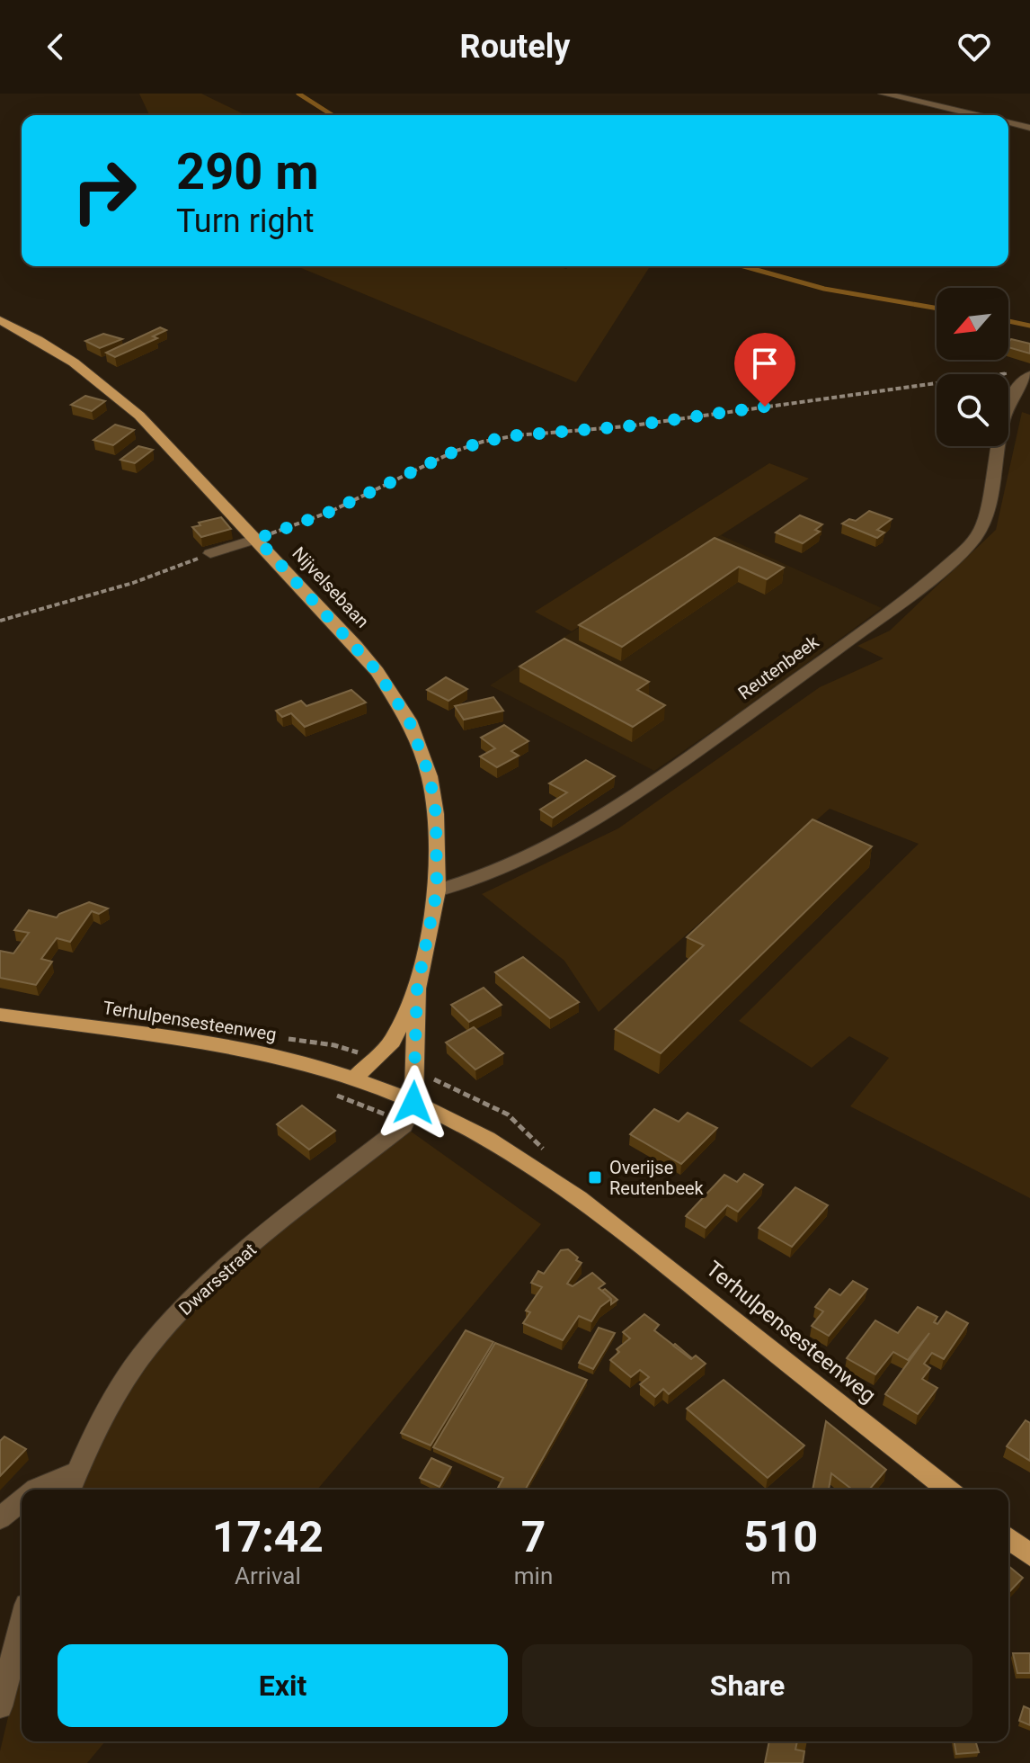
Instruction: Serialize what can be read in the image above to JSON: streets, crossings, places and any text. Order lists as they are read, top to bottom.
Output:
{
  "streets": {
    "main road": ["Nijvelsebaan", "Terhulpensesteenweg"],
    "street": ["Reutenbeek", "Dwarsstraat"]
  },
  "crossings": [
    ["Nijvelsebaan", "Reutenbeek"],
    ["Nijvelsebaan", "Terhulpensesteenweg"],
    ["Nijvelsebaan", "Dwarsstraat"],
    ["Terhulpensesteenweg", "Dwarsstraat"]
  ],
  "places": {
    "transit": ["Overijse Reutenbeek"]
  },
  "north": "bottom left",
  "page": {
    "header": "Routely",
    "turn": ["290 m", "Turn right"],
    "eta": [
      "17:42",
      "Arrival",
      "7",
      "min",
      "510",
      "m"
    ],
    "buttons": ["Exit", "Share"]
  }
}
